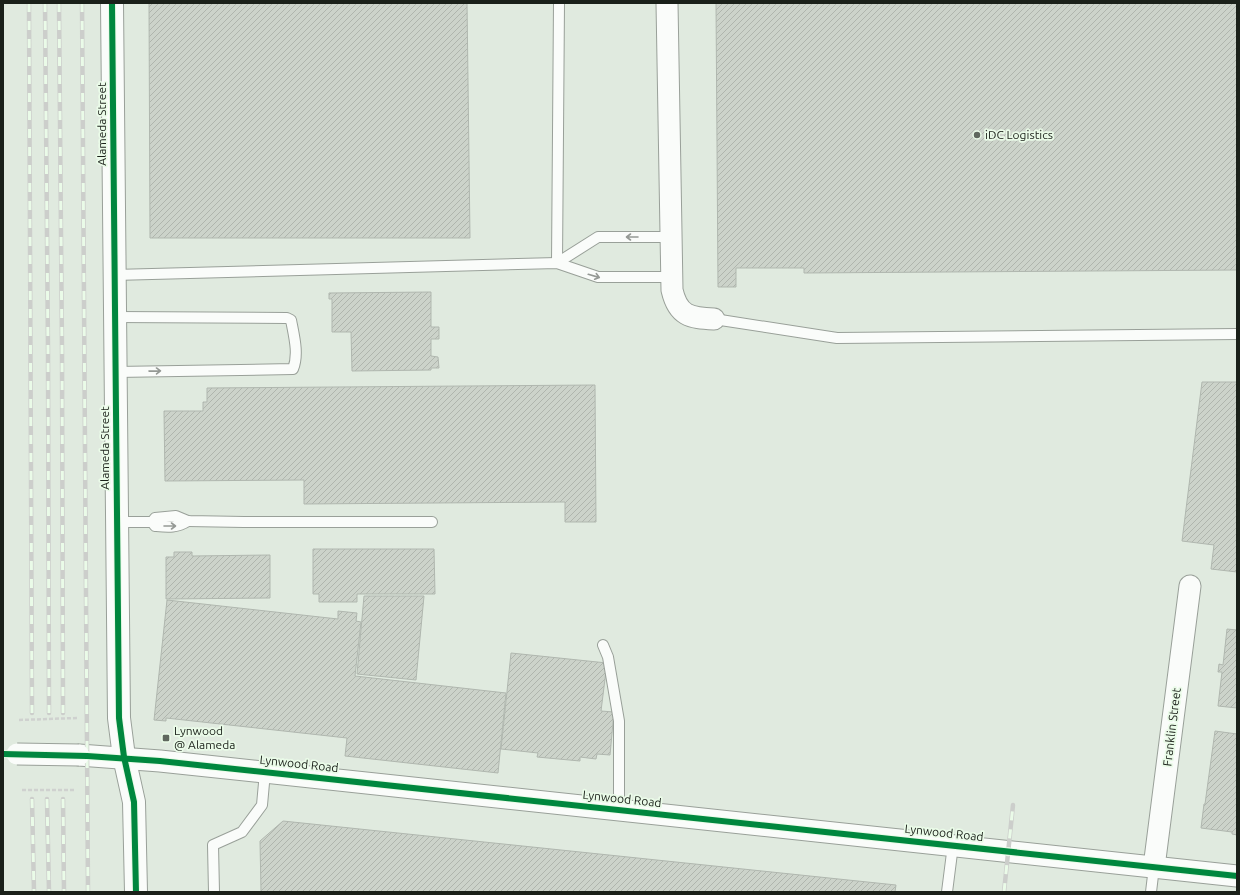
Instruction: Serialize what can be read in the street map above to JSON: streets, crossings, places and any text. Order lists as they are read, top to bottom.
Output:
{
  "streets": {
    "street": ["Alameda Street", "Franklin Street", "Lynwood Road"]
  },
  "crossings": [
    ["Alameda Street", "Lynwood Road"],
    ["Franklin Street", "Lynwood Road"]
  ],
  "places": {
    "other": ["iDC Logistics"],
    "transit": ["Lynwood @ Alameda"]
  }
}
